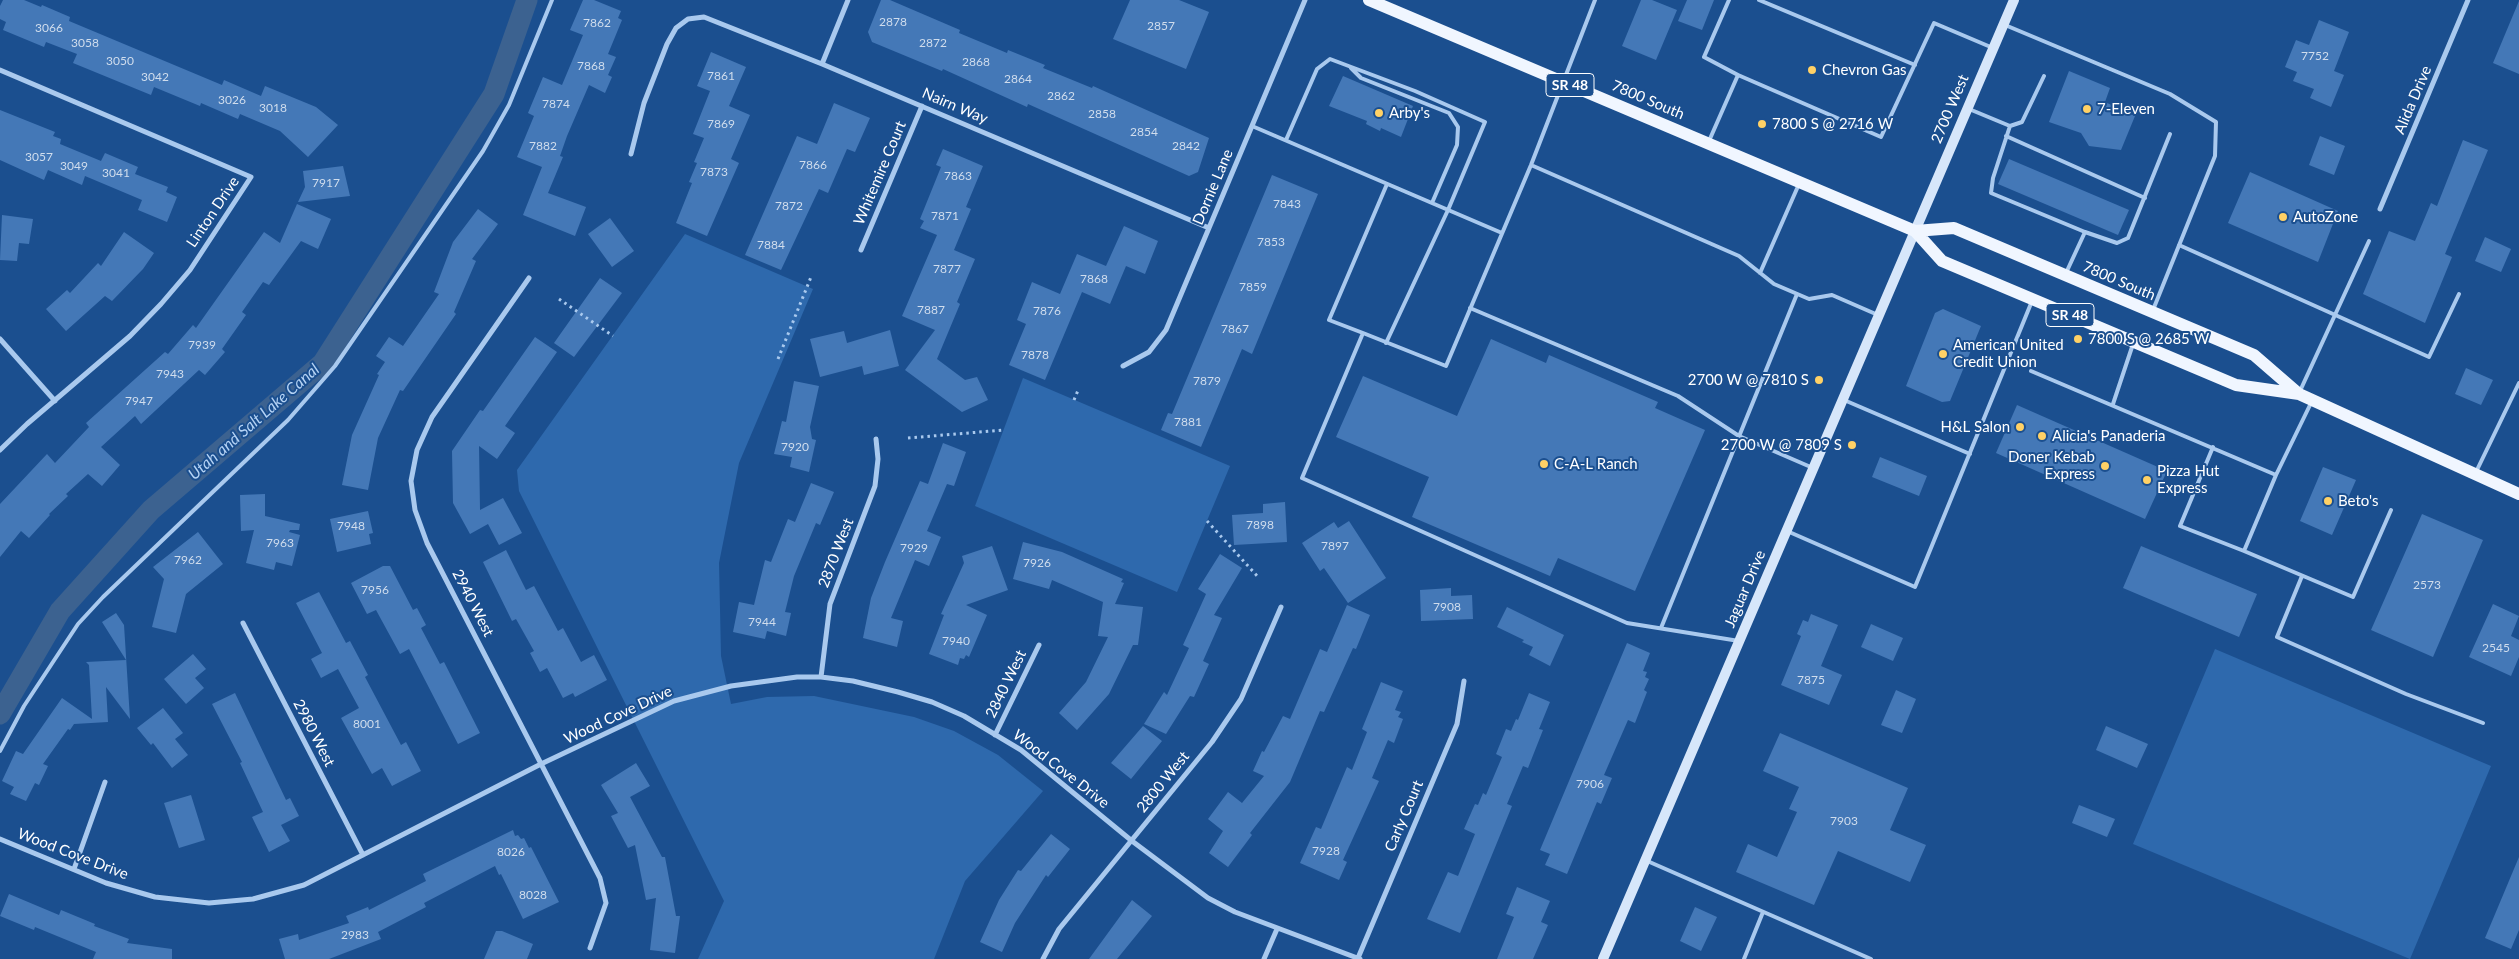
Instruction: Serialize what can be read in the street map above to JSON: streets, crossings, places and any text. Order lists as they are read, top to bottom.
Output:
{
  "streets": {
    "main road": [
      "SR 48",
      "7800 South",
      "2700 West",
      "Jaguar Drive"
    ],
    "street": [
      "Alida Drive",
      "Nairn Way",
      "Whitemire Court",
      "Dornie Lane",
      "Linton Drive",
      "2870 West",
      "2940 West",
      "2840 West",
      "Wood Cove Drive",
      "2980 West",
      "2800 West",
      "Carly Court"
    ]
  },
  "crossings": [
    ["7800 South", "2700 West"],
    ["7800 South", "Jaguar Drive"],
    ["Nairn Way", "Whitemire Court"],
    ["Nairn Way", "Dornie Lane"],
    ["2700 West", "Jaguar Drive"],
    ["2870 West", "Wood Cove Drive"],
    ["2940 West", "Wood Cove Drive"],
    ["2840 West", "Wood Cove Drive"],
    ["Wood Cove Drive", "2980 West"],
    ["Wood Cove Drive", "2800 West"],
    ["Wood Cove Drive", "Carly Court"]
  ],
  "water": ["Utah and Salt Lake Canal"],
  "places": [
    "Chevron Gas",
    "7-Eleven",
    "Arby's",
    "7800 S @ 2716 W",
    "AutoZone",
    "7800 S @ 2685 W",
    "American United Credit Union",
    "2700 W @ 7810 S",
    "H&L Salon",
    "Alicia's Panaderia",
    "2700 W @ 7809 S",
    "C-A-L Ranch",
    "Doner Kebab Express",
    "Pizza Hut Express",
    "Beto's"
  ],
  "house_numbers": [
    "2878",
    "7862",
    "2857",
    "3066",
    "3058",
    "2872",
    "7752",
    "3050",
    "2868",
    "7868",
    "7861",
    "3042",
    "2864",
    "2862",
    "3026",
    "7874",
    "3018",
    "2858",
    "7869",
    "2854",
    "7882",
    "2842",
    "3057",
    "7866",
    "3049",
    "7873",
    "3041",
    "7863",
    "7917",
    "7843",
    "7872",
    "7871",
    "7853",
    "7884",
    "7877",
    "7868",
    "7859",
    "7887",
    "7876",
    "7867",
    "7939",
    "7878",
    "7943",
    "7879",
    "7947",
    "7881",
    "7920",
    "7898",
    "7948",
    "7963",
    "7897",
    "7929",
    "7962",
    "7926",
    "2573",
    "7956",
    "7908",
    "7944",
    "7940",
    "2545",
    "7875",
    "8001",
    "7906",
    "7903",
    "7928",
    "8026",
    "8028",
    "2983"
  ]
}
